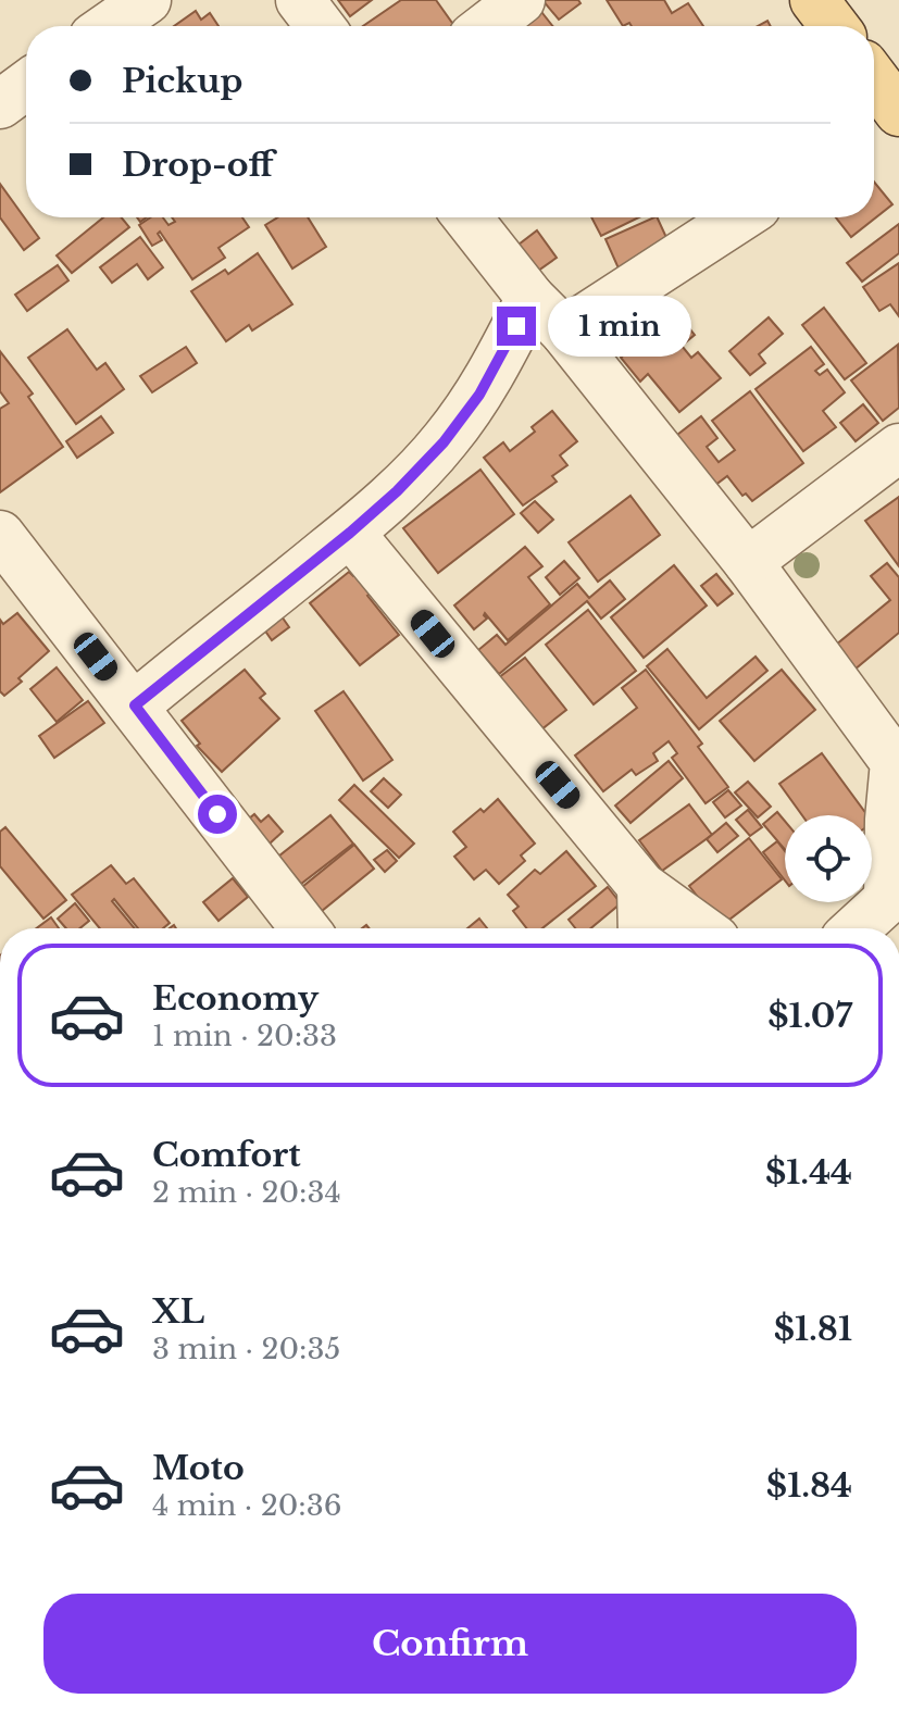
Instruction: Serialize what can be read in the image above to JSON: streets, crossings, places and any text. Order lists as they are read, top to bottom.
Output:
{
  "page": {
    "banner": ["Pickup", "Drop-off"],
    "bubble": "1 min",
    "list": [
      {
        "name": "Economy",
        "note": "1 min · 20:33",
        "value": "$1.07"
      },
      {
        "name": "Comfort",
        "note": "2 min · 20:34",
        "value": "$1.44"
      },
      {
        "name": "XL",
        "note": "3 min · 20:35",
        "value": "$1.81"
      },
      {
        "name": "Moto",
        "note": "4 min · 20:36",
        "value": "$1.84"
      }
    ],
    "buttons": "Confirm"
  }
}
